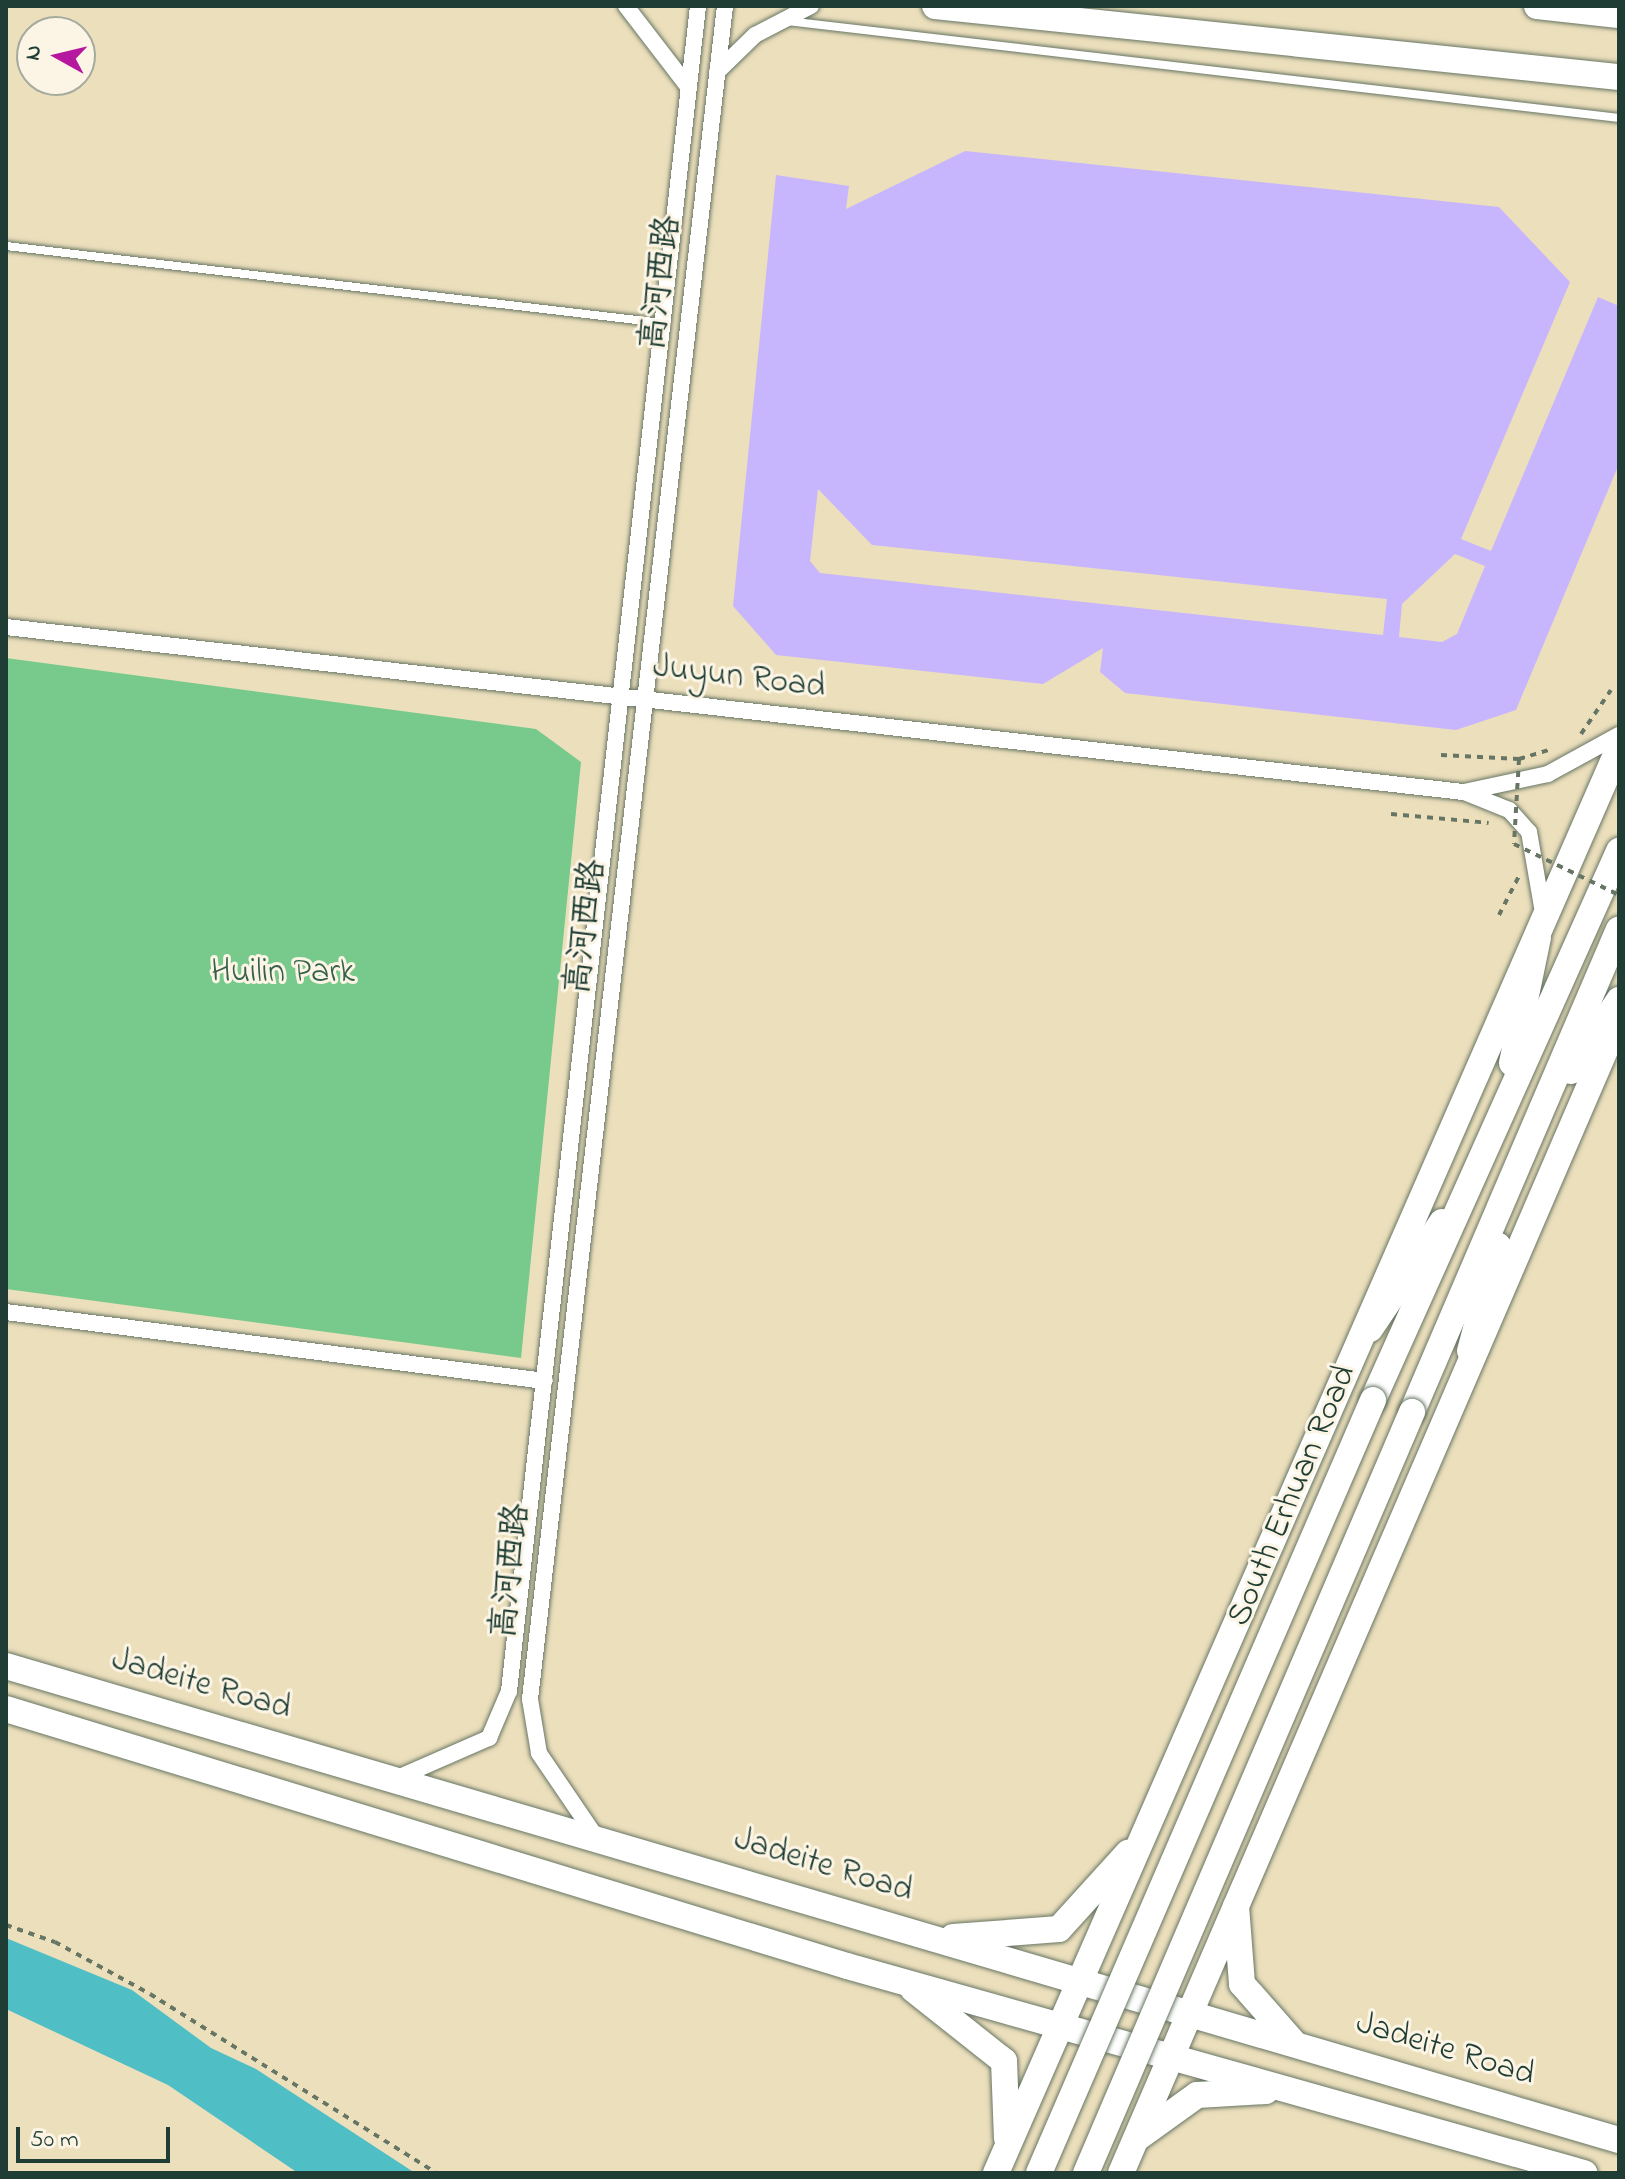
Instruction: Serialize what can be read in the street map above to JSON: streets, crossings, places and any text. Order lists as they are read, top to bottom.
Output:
{
  "streets": {
    "main road": ["South Erhuan Road", "Jadeite Road"],
    "street": ["高河西路", "Juyun Road"]
  },
  "crossings": [
    ["高河西路", "Juyun Road"],
    ["高河西路", "Jadeite Road"]
  ],
  "parks": ["Huilin Park"],
  "scale_bar": "50 m",
  "north": "left"
}
